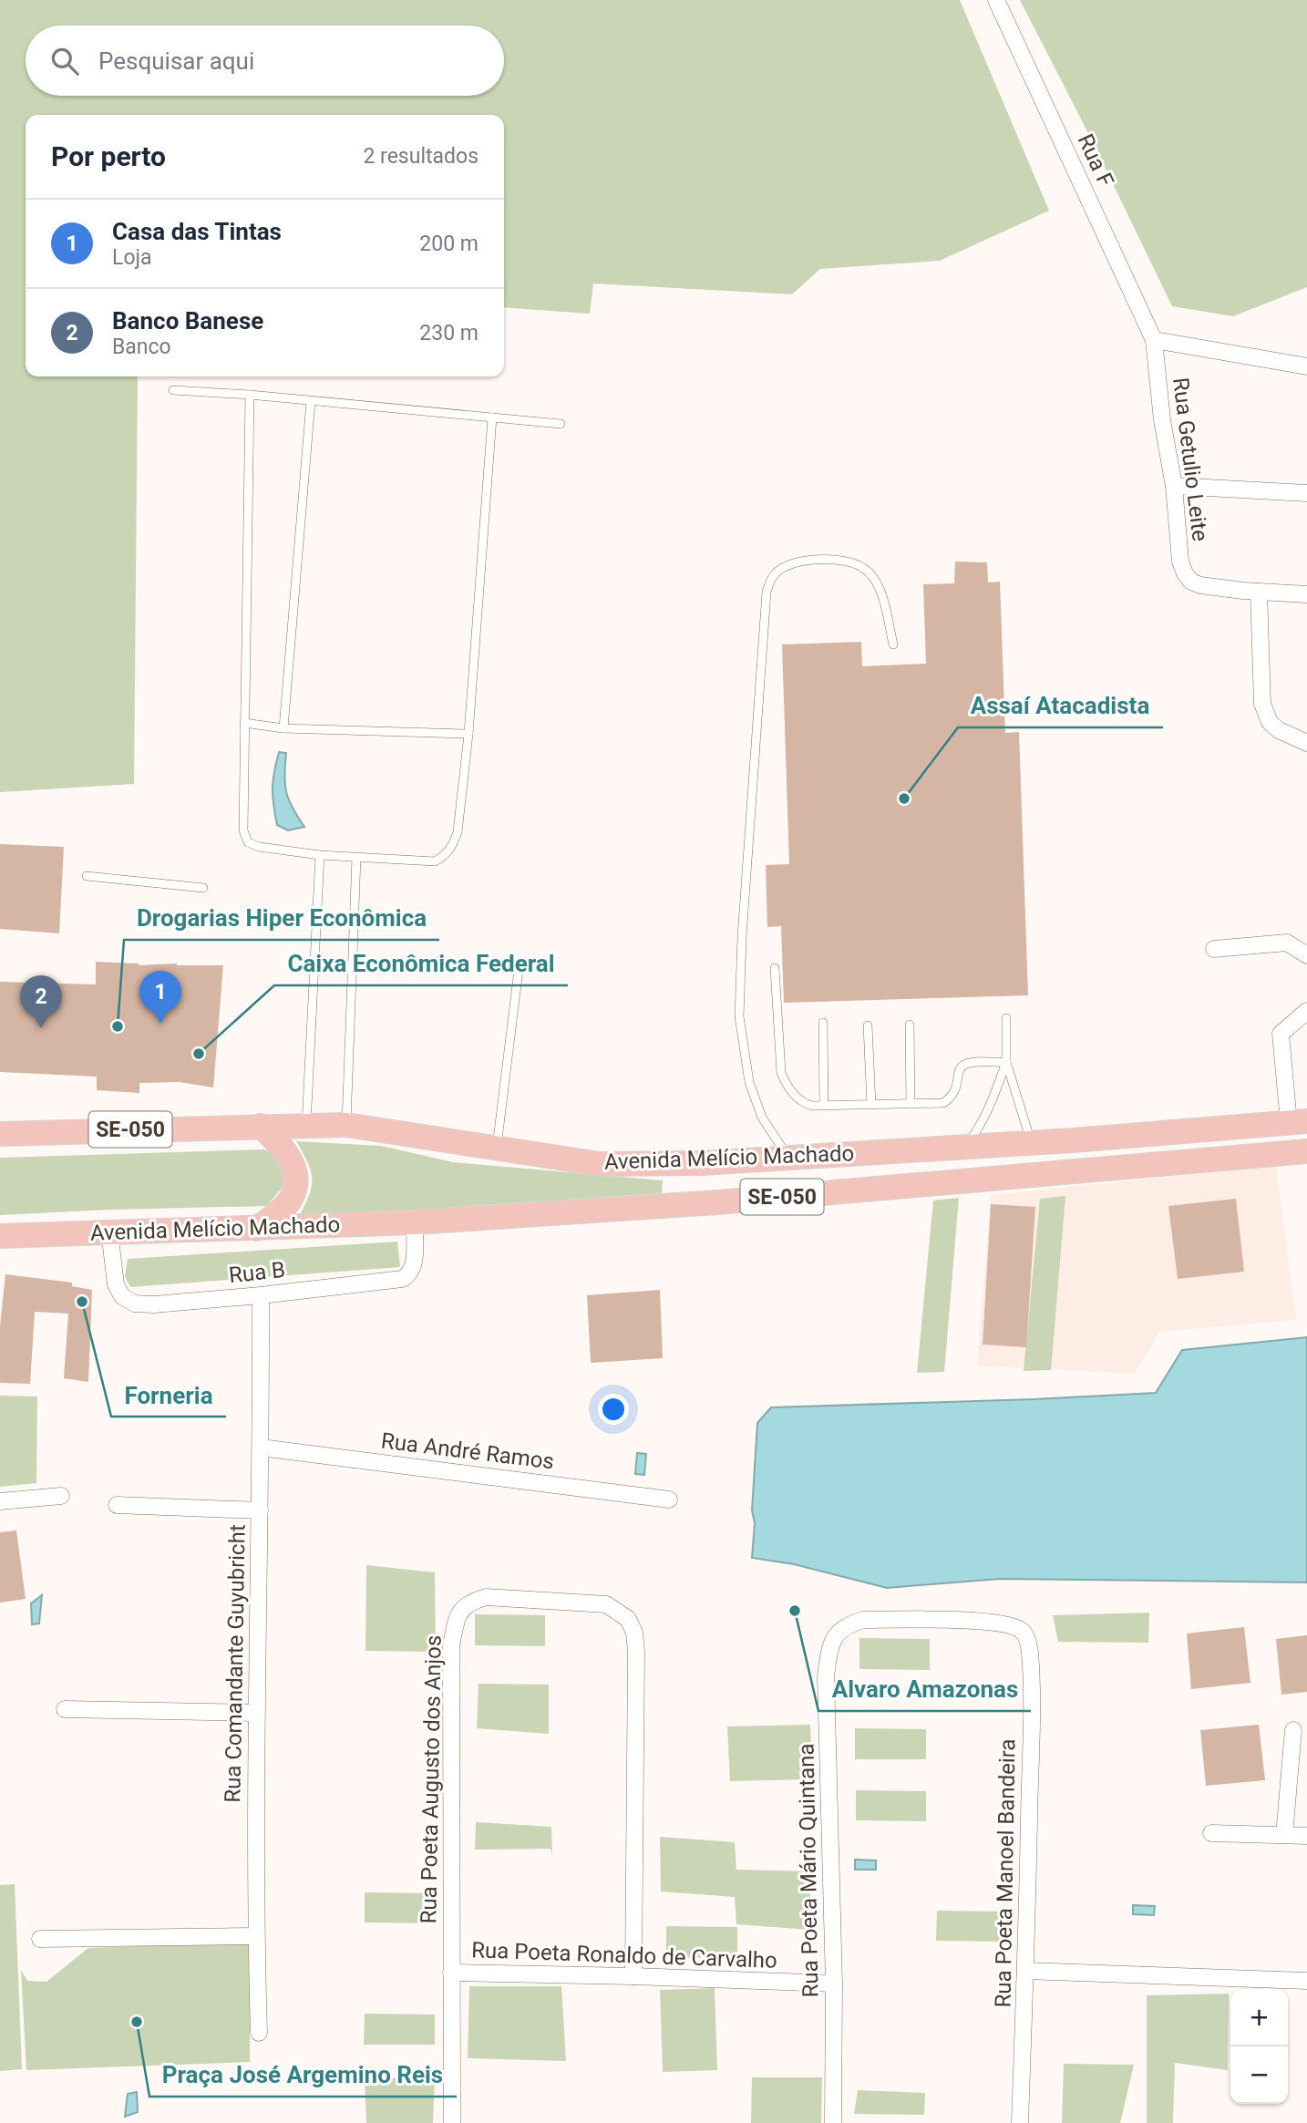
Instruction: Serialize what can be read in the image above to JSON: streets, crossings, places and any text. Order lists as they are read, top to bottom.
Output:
{
  "streets": {
    "main road": ["SE-050", "Avenida Melício Machado"],
    "street": [
      "Rua F",
      "Rua Getulio Leite",
      "Rua B",
      "Rua André Ramos",
      "Rua Comandante Guyubricht",
      "Rua Poeta Augusto dos Anjos",
      "Rua Poeta Mário Quintana",
      "Rua Poeta Manoel Bandeira",
      "Rua Poeta Ronaldo de Carvalho"
    ]
  },
  "crossings": [
    ["Rua F", "Rua Getulio Leite"],
    ["Avenida Melício Machado", "Rua B"],
    ["Rua B", "Rua Comandante Guyubricht"],
    ["Rua André Ramos", "Rua Comandante Guyubricht"],
    ["Rua Poeta Augusto dos Anjos", "Rua Poeta Ronaldo de Carvalho"],
    ["Rua Poeta Mário Quintana", "Rua Poeta Manoel Bandeira"],
    ["Rua Poeta Mário Quintana", "Rua Poeta Ronaldo de Carvalho"]
  ],
  "places": [
    "Assaí Atacadista",
    "Drogarias Hiper Econômica",
    "Caixa Econômica Federal",
    "Forneria",
    "Alvaro Amazonas",
    "Praça José Argemino Reis"
  ],
  "page": {
    "search": "Pesquisar aqui",
    "heading": ["Por perto", "2 resultados"],
    "list": [
      {
        "mark": "1",
        "name": "Casa das Tintas",
        "note": "Loja",
        "value": "200 m"
      },
      {
        "mark": "2",
        "name": "Banco Banese",
        "note": "Banco",
        "value": "230 m"
      }
    ],
    "pins": ["1", "2"],
    "map_buttons": ["+", "−"]
  }
}
